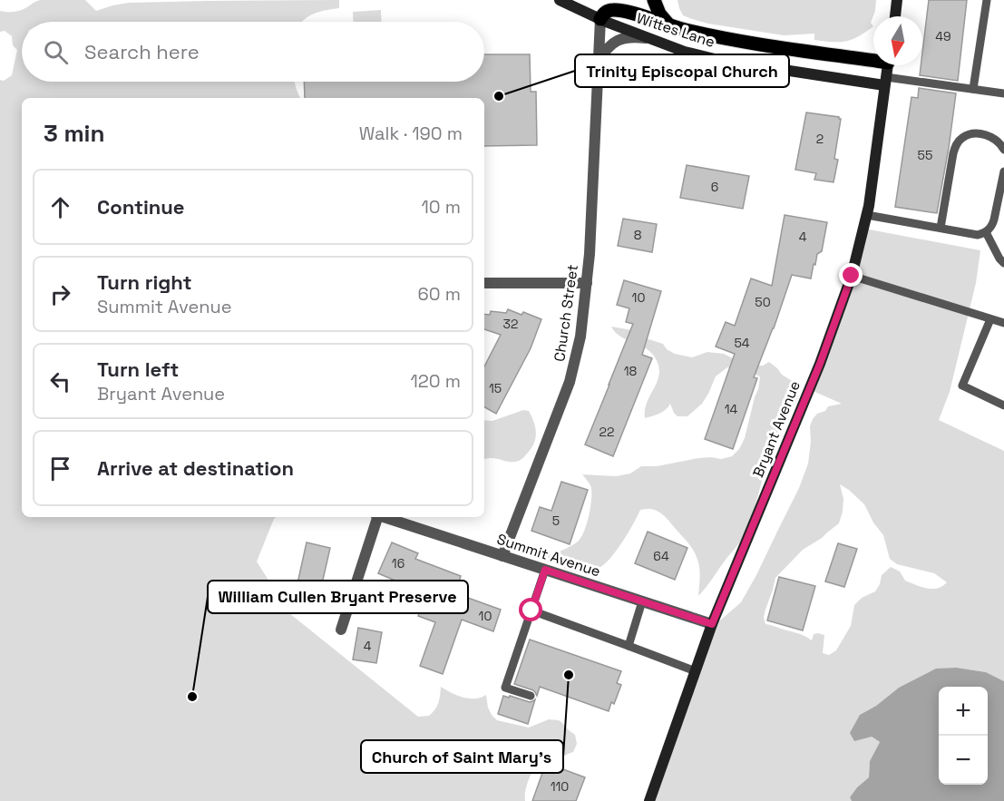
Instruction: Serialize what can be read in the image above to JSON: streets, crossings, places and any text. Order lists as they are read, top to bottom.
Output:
{
  "streets": {
    "main road": ["Wittes Lane", "Bryant Avenue"],
    "street": ["Church Street", "Summit Avenue"]
  },
  "crossings": [
    ["Wittes Lane", "Church Street"],
    ["Wittes Lane", "Bryant Avenue"],
    ["Church Street", "Summit Avenue"],
    ["Bryant Avenue", "Summit Avenue"]
  ],
  "places": ["Trinity Episcopal Church", "Church of Saint Mary's", "William Cullen Bryant Preserve"],
  "house_numbers": [
    "49",
    "2",
    "55",
    "6",
    "8",
    "4",
    "10",
    "50",
    "32",
    "54",
    "18",
    "15",
    "14",
    "22",
    "5",
    "64",
    "16",
    "10",
    "4",
    "110"
  ],
  "north": "bottom",
  "page": {
    "search": "Search here",
    "heading": ["3 min", "Walk · 190 m"],
    "list": [
      ["Continue", "10 m"],
      ["Turn right", "Summit Avenue", "60 m"],
      ["Turn left", "Bryant Avenue", "120 m"],
      "Arrive at destination"
    ],
    "map_buttons": ["+", "−"]
  }
}
